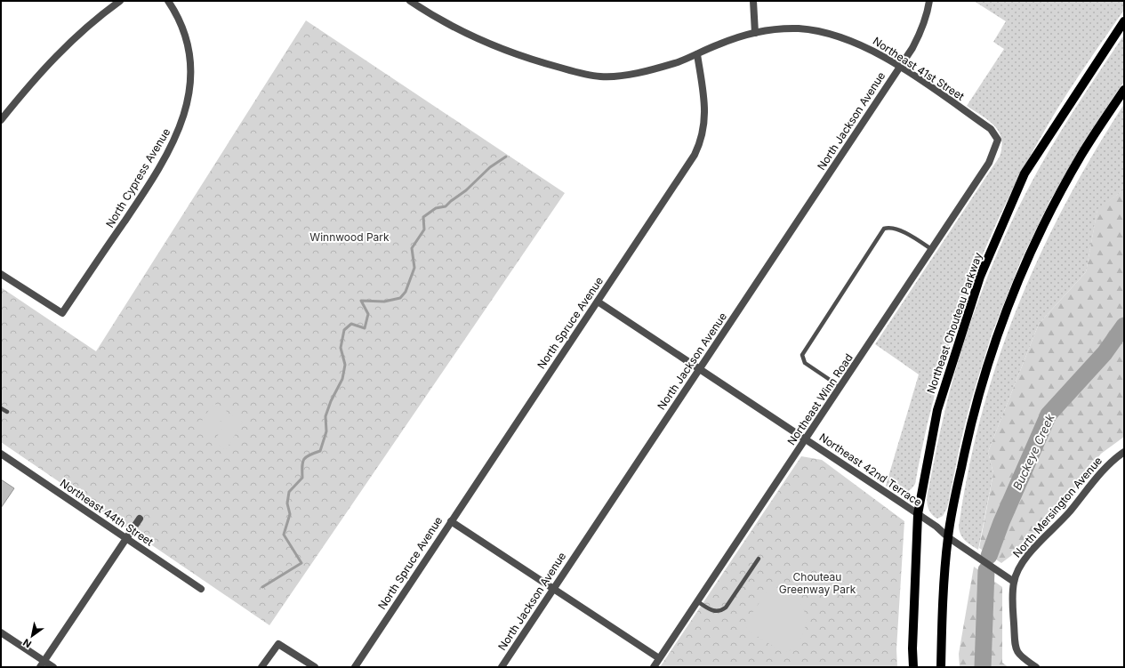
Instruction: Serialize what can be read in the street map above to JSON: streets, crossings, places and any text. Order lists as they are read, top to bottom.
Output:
{
  "streets": {
    "main road": ["Northeast Chouteau Parkway"],
    "street": [
      "Northeast 41st Street",
      "North Jackson Avenue",
      "North Cypress Avenue",
      "North Spruce Avenue",
      "Northeast Winn Road",
      "Northeast 42nd Terrace",
      "North Mersington Avenue",
      "Northeast 44th Street"
    ]
  },
  "crossings": [
    ["Northeast 41st Street", "North Jackson Avenue"],
    ["Northeast 41st Street", "Northeast Winn Road"],
    ["North Jackson Avenue", "Northeast 42nd Terrace"],
    ["North Spruce Avenue", "Northeast 42nd Terrace"],
    ["Northeast Chouteau Parkway", "Northeast 42nd Terrace"],
    ["Northeast Winn Road", "Northeast 42nd Terrace"],
    ["Northeast 42nd Terrace", "North Mersington Avenue"]
  ],
  "water": ["Buckeye Creek"],
  "parks": ["Winnwood Park", "Chouteau Greenway Park"],
  "north": "bottom left"
}
